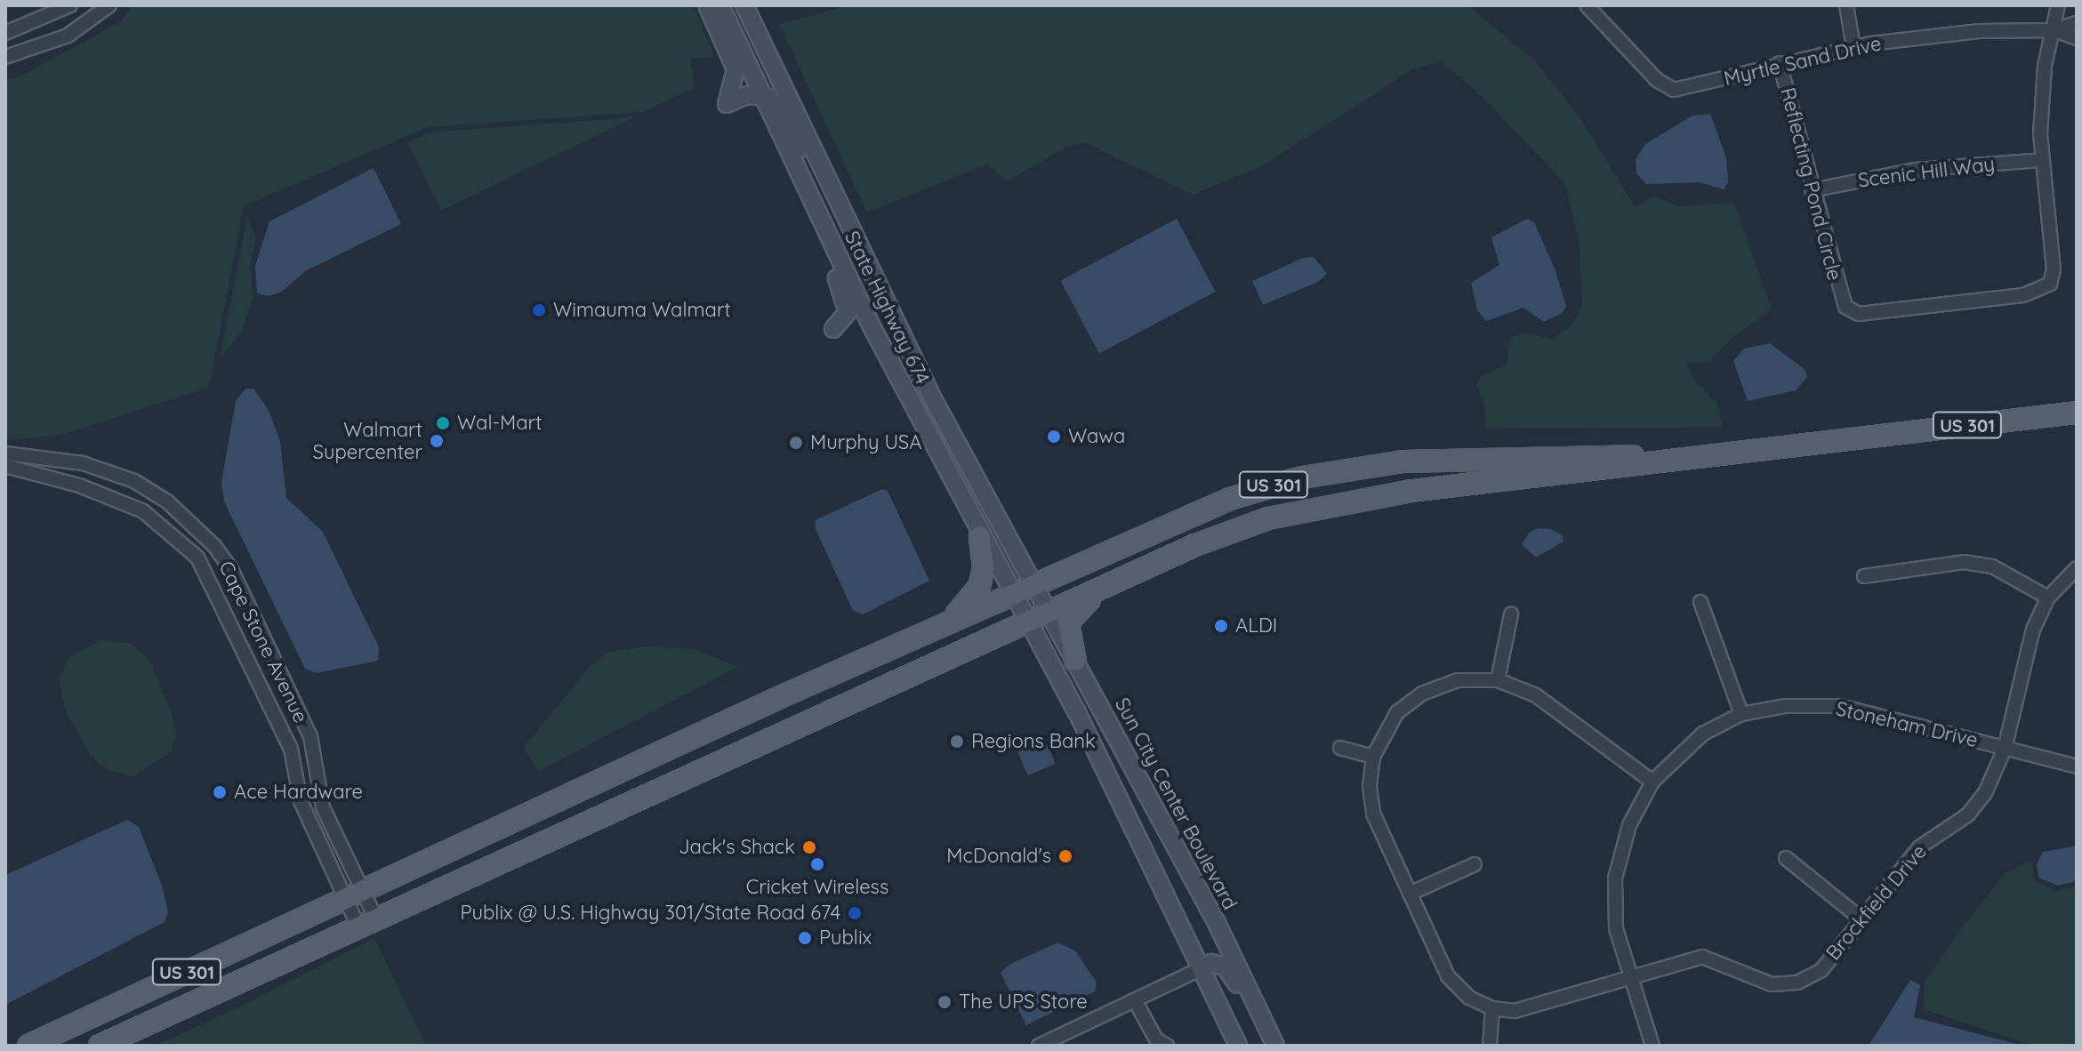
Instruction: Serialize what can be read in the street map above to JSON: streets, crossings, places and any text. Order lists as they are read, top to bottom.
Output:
{
  "streets": {
    "main road": ["State Highway 674", "US 301", "Sun City Center Boulevard"],
    "street": [
      "Myrtle Sand Drive",
      "Scenic Hill Way",
      "Reflecting Pond Circle",
      "Cape Stone Avenue",
      "Stoneham Drive",
      "Brockfield Drive"
    ]
  },
  "crossings": [
    ["Myrtle Sand Drive", "Reflecting Pond Circle"],
    ["Scenic Hill Way", "Reflecting Pond Circle"],
    ["State Highway 674", "US 301"],
    ["State Highway 674", "Sun City Center Boulevard"],
    ["US 301", "Cape Stone Avenue"],
    ["US 301", "Sun City Center Boulevard"],
    ["Stoneham Drive", "Brockfield Drive"]
  ],
  "places": [
    "Wimauma Walmart",
    "Wal-Mart",
    "Wawa",
    "Walmart Supercenter",
    "Murphy USA",
    "ALDI",
    "Regions Bank",
    "Ace Hardware",
    "Jack's Shack",
    "McDonald's",
    "Cricket Wireless",
    "Publix @ U.S. Highway 301/State Road 674",
    "Publix",
    "The UPS Store"
  ]
}
